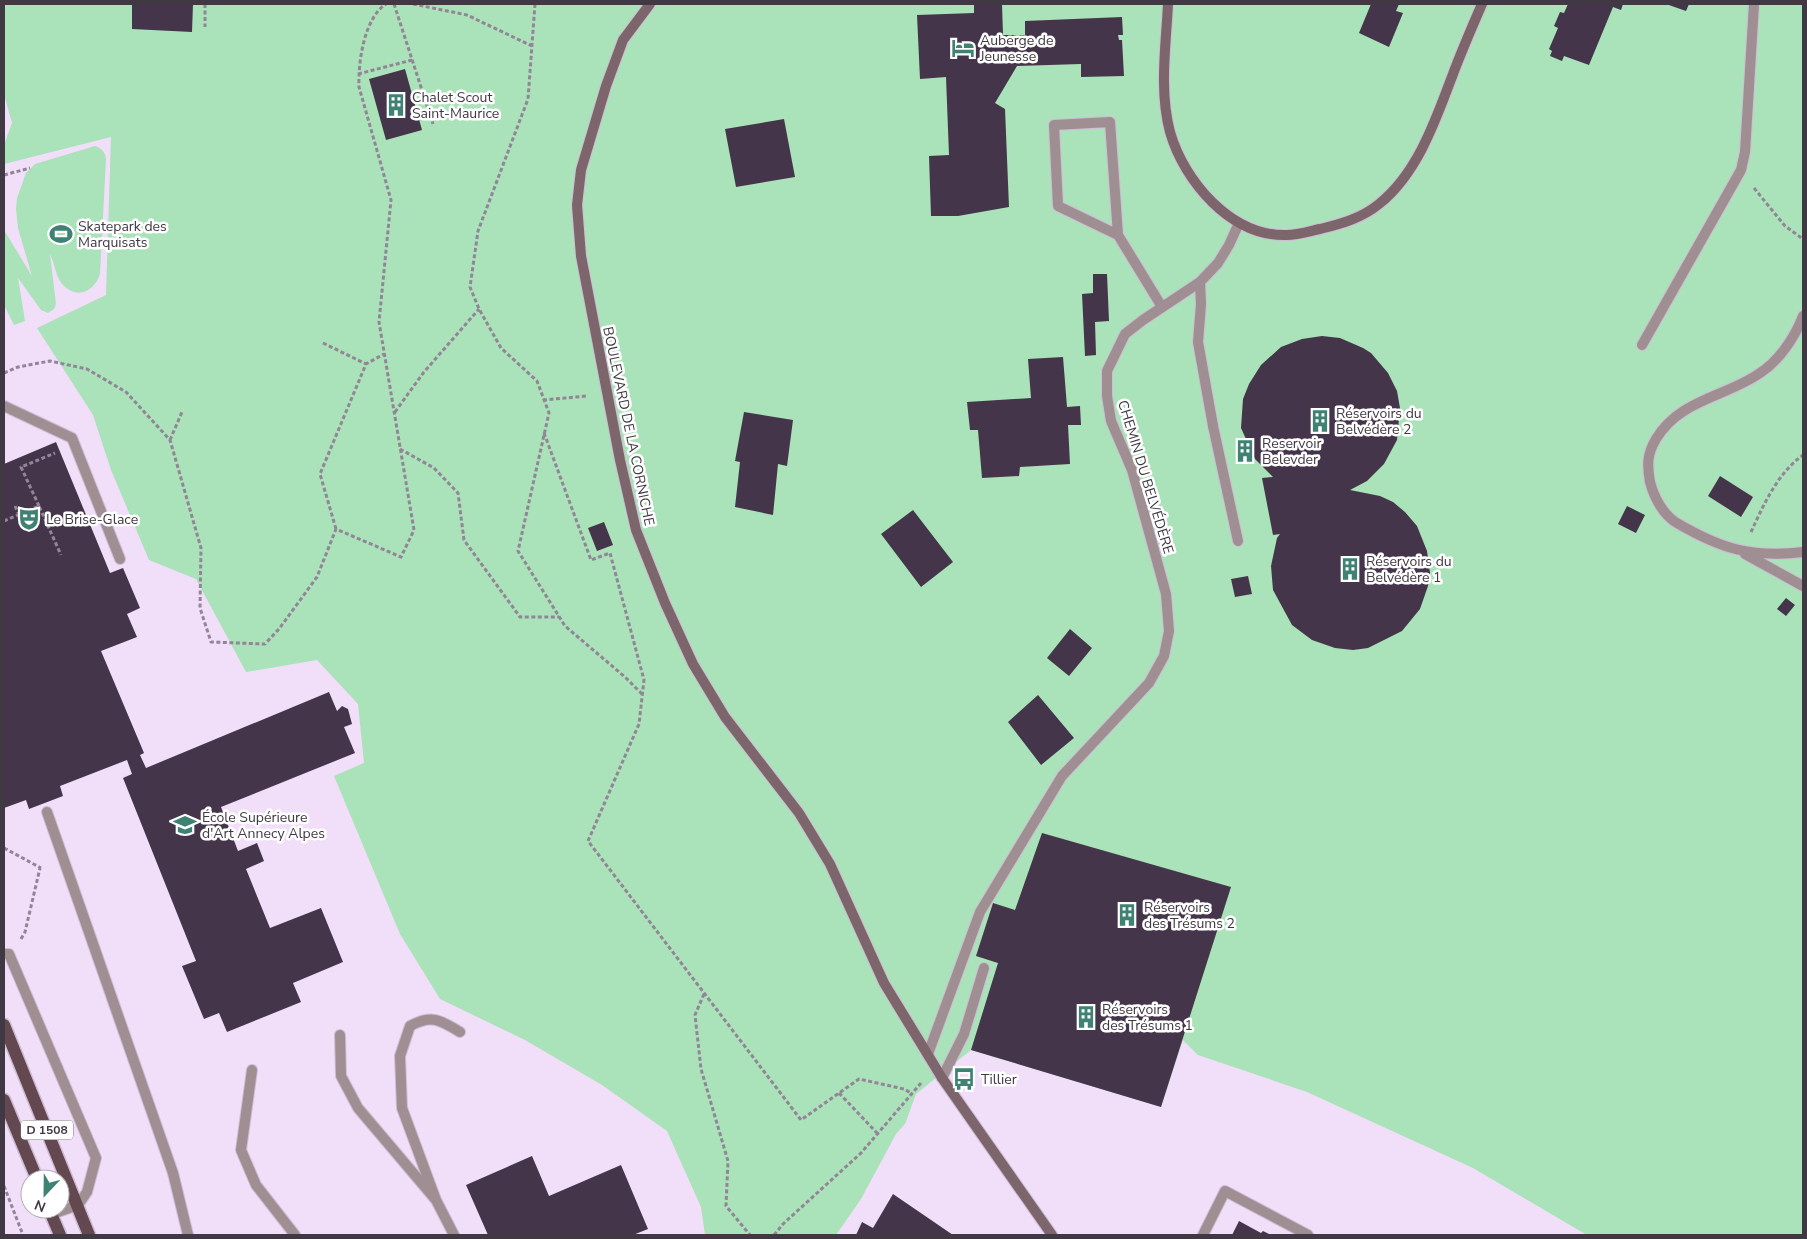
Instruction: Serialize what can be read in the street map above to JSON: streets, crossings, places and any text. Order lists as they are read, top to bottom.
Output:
{
  "streets": {
    "main road": ["BOULEVARD DE LA CORNICHE", "D 1508"],
    "street": ["CHEMIN DU BELVÉDÈRE"]
  },
  "crossings": [
    ["BOULEVARD DE LA CORNICHE", "CHEMIN DU BELVÉDÈRE"]
  ],
  "places": {
    "hotel": ["Auberge de Jeunesse"],
    "building": [
      "Chalet Scout Saint-Maurice",
      "Réservoirs du Belvédère 2",
      "Reservoir Belevder",
      "Réservoirs du Belvédère 1",
      "Réservoirs des Trésums 2",
      "Réservoirs des Trésums 1"
    ],
    "sports": ["Skatepark des Marquisats"],
    "theatre": ["Le Brise-Glace"],
    "school or university": ["École Supérieure d'Art Annecy Alpes"],
    "bus stop": ["Tillier"]
  },
  "north": "bottom"
}
